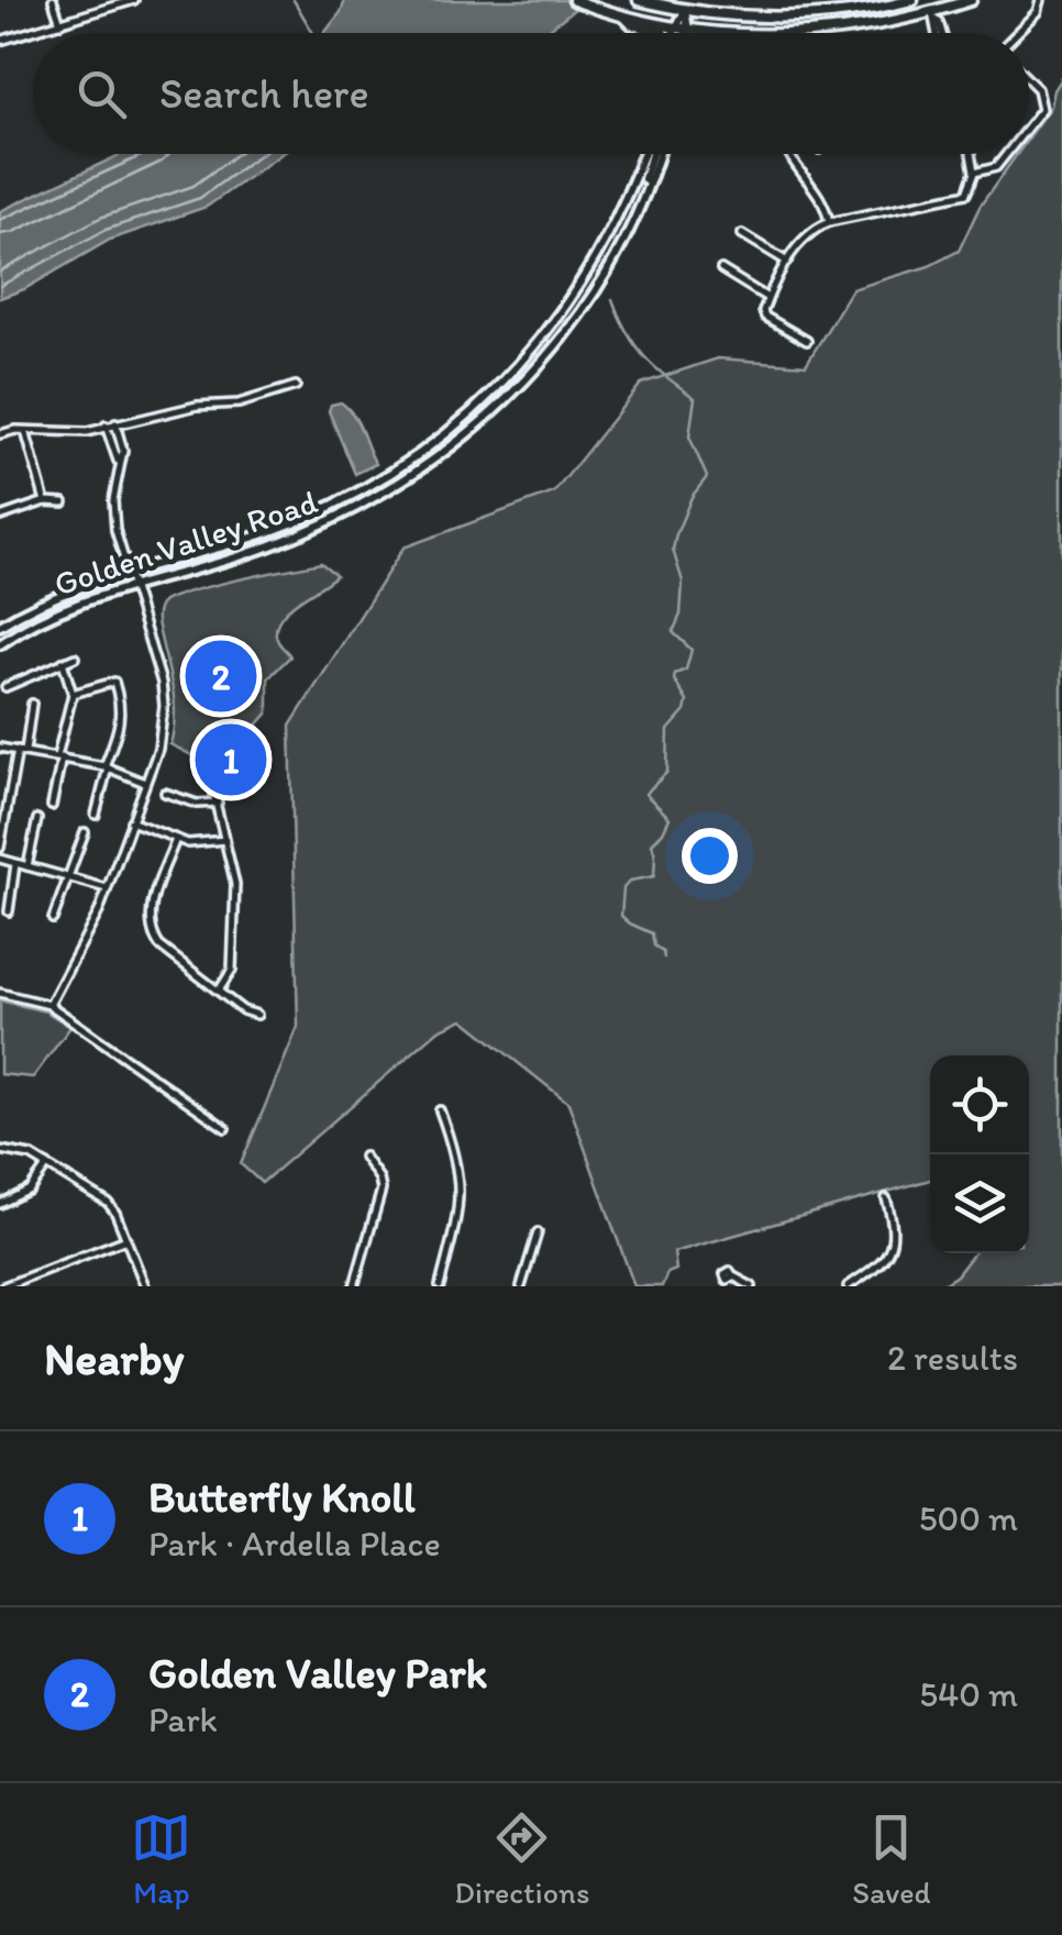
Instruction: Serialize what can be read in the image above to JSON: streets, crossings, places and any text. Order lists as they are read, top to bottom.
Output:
{
  "streets": {
    "main road": ["Golden Valley Road"]
  },
  "page": {
    "search": "Search here",
    "pins": ["2", "1"],
    "heading": ["Nearby", "2 results"],
    "list": [
      {
        "mark": "1",
        "name": "Butterfly Knoll",
        "note": "Park · Ardella Place",
        "value": "500 m"
      },
      {
        "mark": "2",
        "name": "Golden Valley Park",
        "note": "Park",
        "value": "540 m"
      }
    ],
    "nav": ["Map", "Directions", "Saved"]
  }
}
